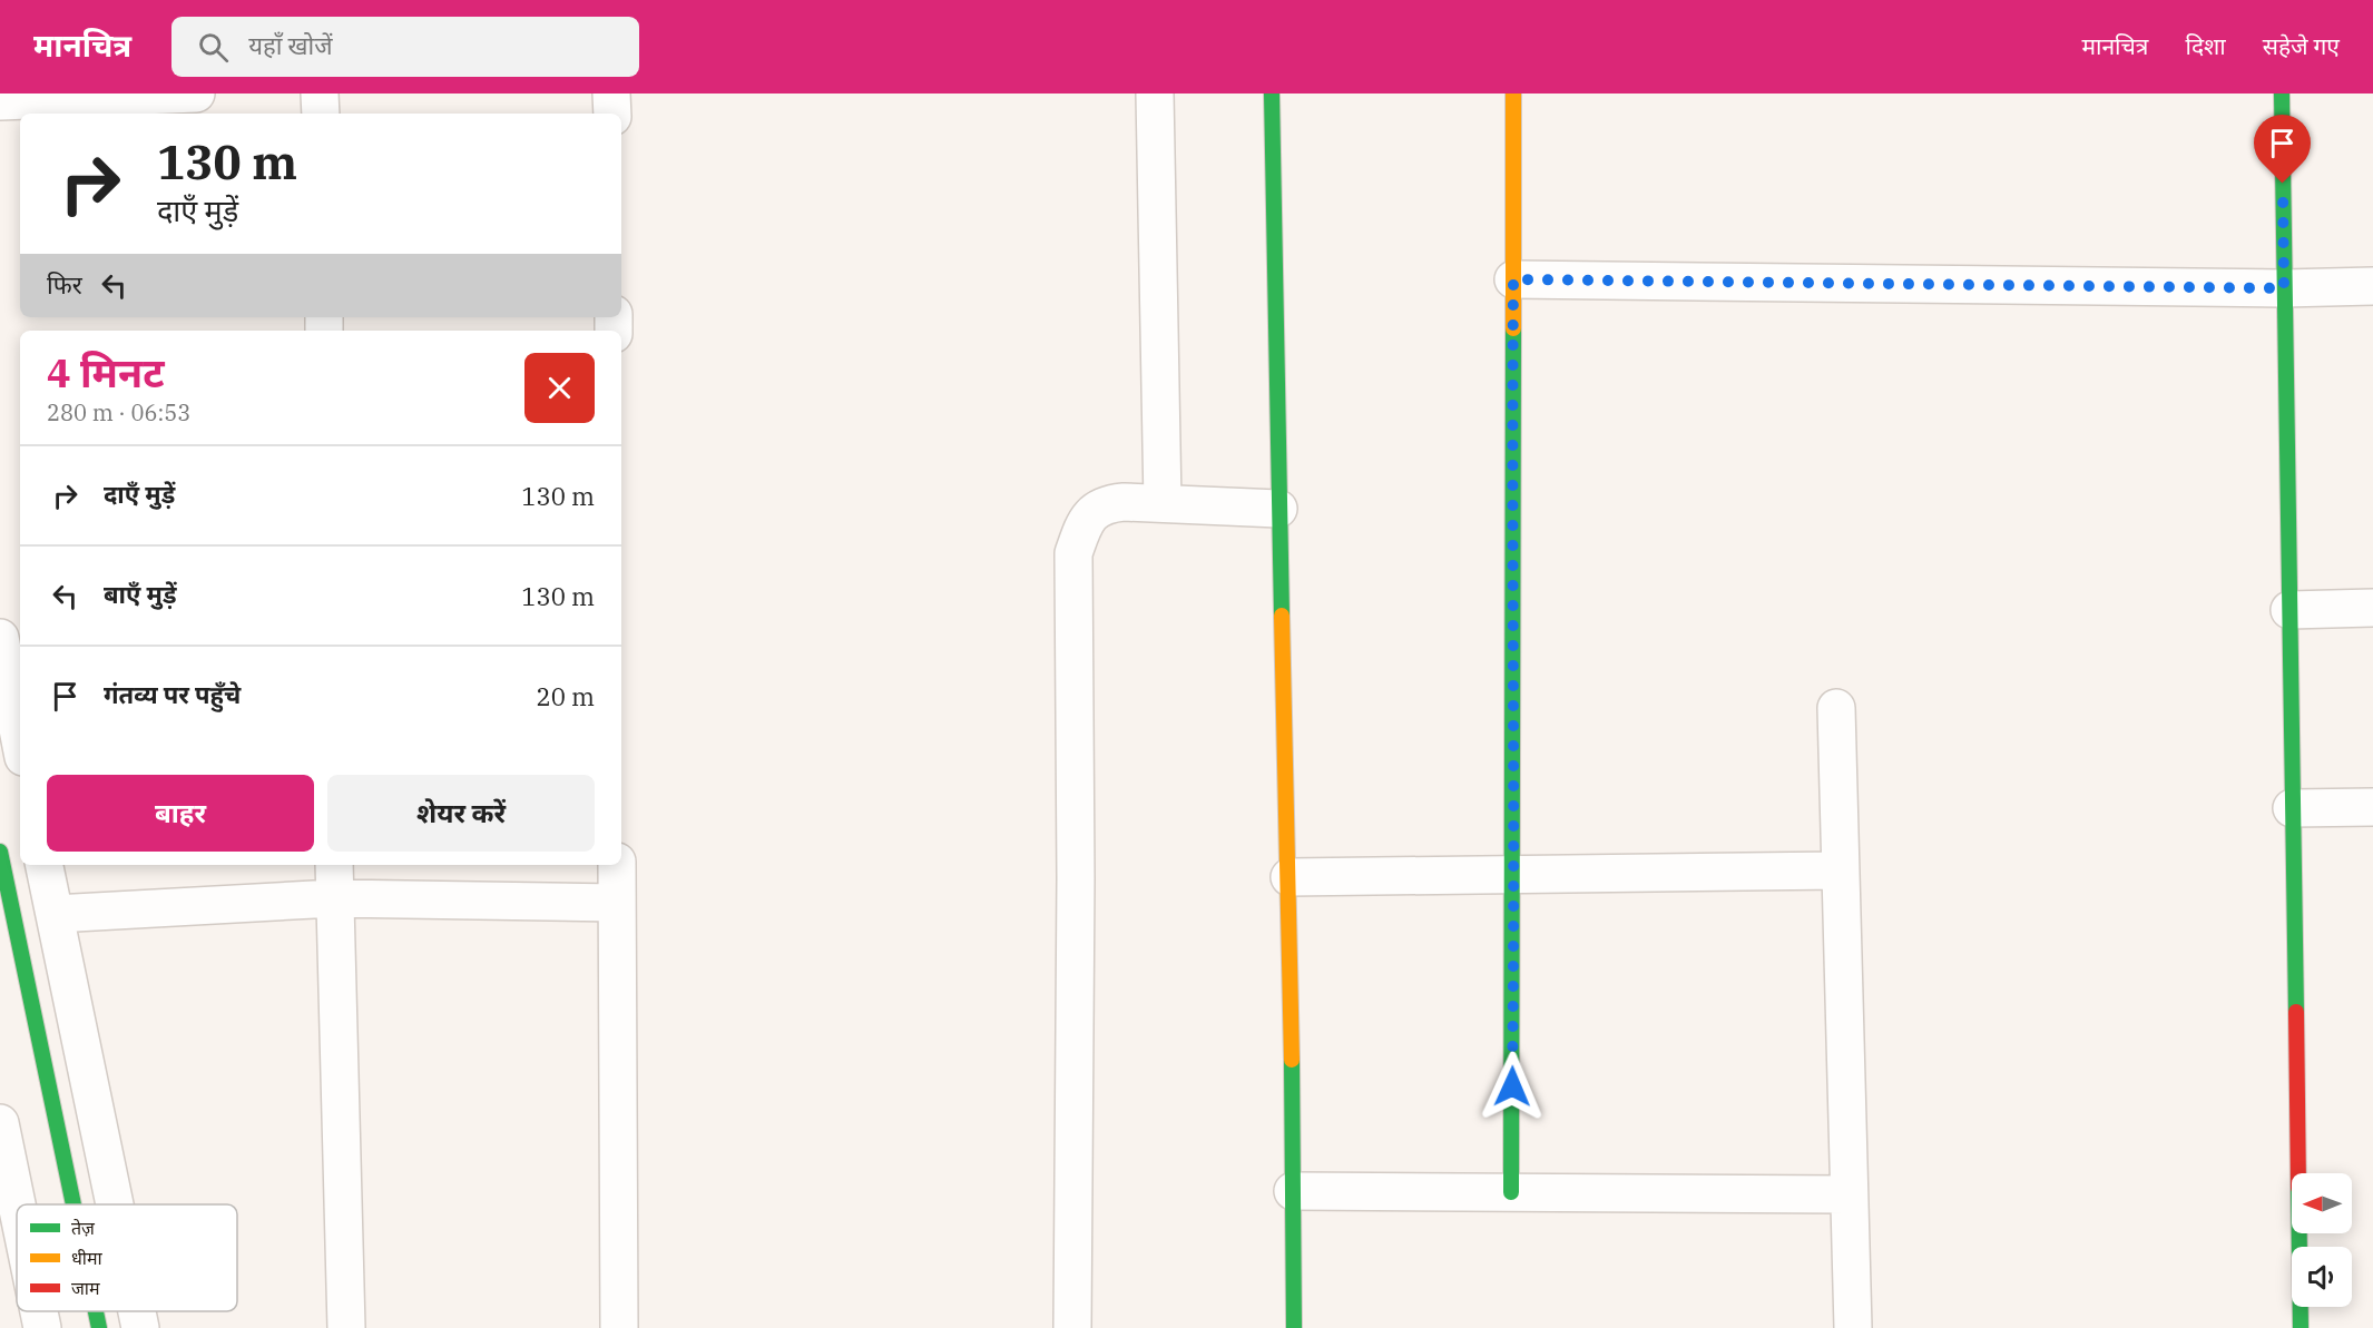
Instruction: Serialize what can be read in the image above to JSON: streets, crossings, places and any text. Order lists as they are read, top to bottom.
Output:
{
  "legend": ["तेज़", "धीमा", "जाम"],
  "north": "left",
  "page": {
    "header": "मानचित्र",
    "search": "यहाँ खोजें",
    "nav": ["मानचित्र", "दिशा", "सहेजे गए"],
    "turn": ["130 m", "दाएँ मुड़ें"],
    "then": "फिर",
    "heading": ["4 मिनट", "280 m · 06:53"],
    "list": [
      {
        "name": "दाएँ मुड़ें",
        "value": "130 m"
      },
      {
        "name": "बाएँ मुड़ें",
        "value": "130 m"
      },
      {
        "name": "गंतव्य पर पहुँचे",
        "value": "20 m"
      }
    ],
    "buttons": ["बाहर", "शेयर करें"]
  }
}
